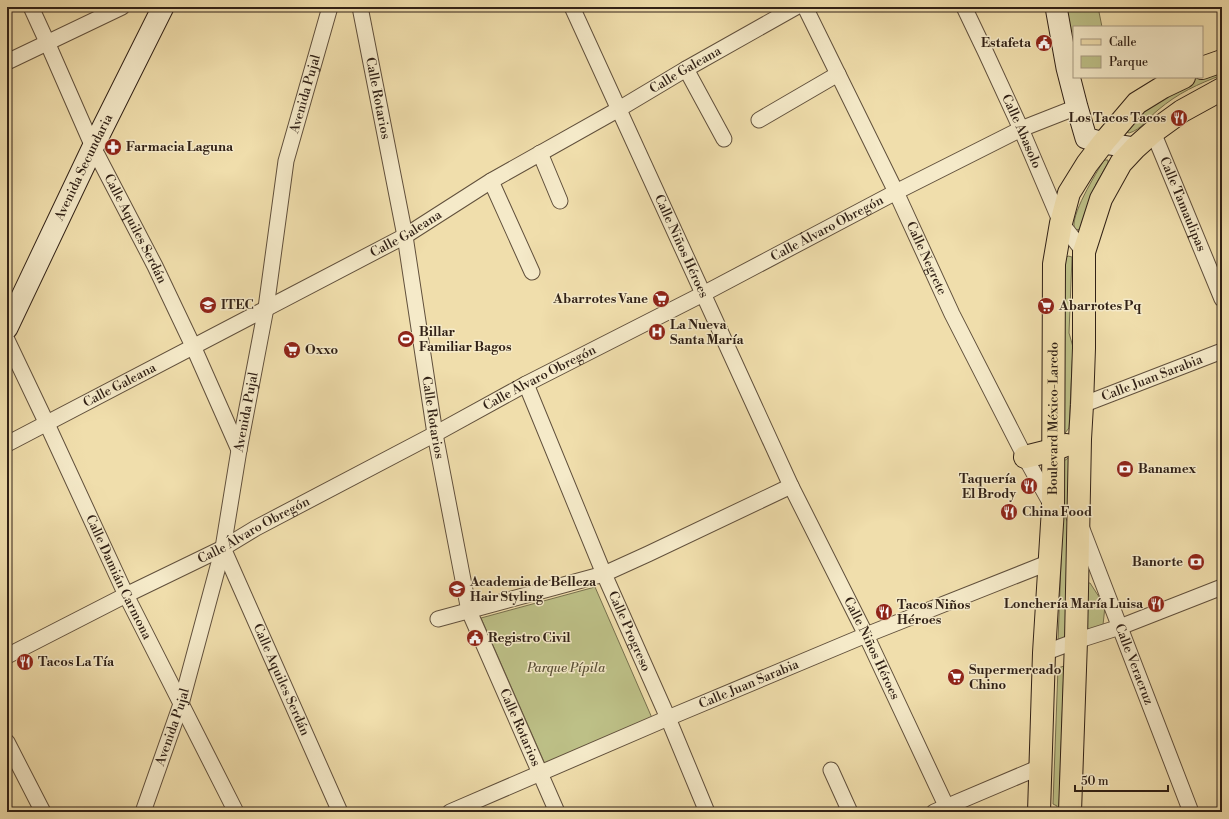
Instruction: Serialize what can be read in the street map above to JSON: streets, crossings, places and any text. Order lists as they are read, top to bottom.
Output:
{
  "streets": {
    "main road": ["Boulevard México-Laredo"],
    "street": [
      "Calle Galeana",
      "Avenida Pujal",
      "Calle Rotarios",
      "Calle Abasolo",
      "Avenida Secundaria",
      "Calle Tamaulipas",
      "Calle Aquiles Serdán",
      "Calle Álvaro Obregón",
      "Calle Niños Héroes",
      "Calle Negrete",
      "Calle Juan Sarabia",
      "Calle Damián Carmona",
      "Calle Progreso",
      "Calle Veracruz"
    ]
  },
  "crossings": [
    ["Calle Galeana", "Avenida Pujal"],
    ["Calle Galeana", "Calle Rotarios"],
    ["Calle Galeana", "Calle Aquiles Serdán"],
    ["Calle Galeana", "Calle Niños Héroes"],
    ["Calle Galeana", "Calle Damián Carmona"],
    ["Avenida Pujal", "Calle Aquiles Serdán"],
    ["Avenida Pujal", "Calle Álvaro Obregón"],
    ["Avenida Pujal", "Calle Damián Carmona"],
    ["Calle Rotarios", "Calle Álvaro Obregón"],
    ["Calle Rotarios", "Calle Juan Sarabia"],
    ["Calle Abasolo", "Calle Álvaro Obregón"],
    ["Calle Abasolo", "Boulevard México-Laredo"],
    ["Avenida Secundaria", "Calle Aquiles Serdán"],
    ["Calle Tamaulipas", "Boulevard México-Laredo"],
    ["Calle Aquiles Serdán", "Calle Álvaro Obregón"],
    ["Calle Álvaro Obregón", "Calle Niños Héroes"],
    ["Calle Álvaro Obregón", "Calle Negrete"],
    ["Calle Álvaro Obregón", "Calle Damián Carmona"],
    ["Calle Álvaro Obregón", "Calle Progreso"],
    ["Calle Niños Héroes", "Calle Juan Sarabia"],
    ["Calle Negrete", "Boulevard México-Laredo"],
    ["Calle Juan Sarabia", "Boulevard México-Laredo"],
    ["Calle Juan Sarabia", "Calle Progreso"],
    ["Boulevard México-Laredo", "Calle Veracruz"]
  ],
  "parks": ["Parque Pípila"],
  "places": {
    "public building": ["Estafeta", "Registro Civil"],
    "restaurant": [
      "Los Tacos Tacos",
      "Taquería El Brody",
      "China Food",
      "Lonchería María Luisa",
      "Tacos Niños Héroes",
      "Tacos La Tía"
    ],
    "pharmacy": ["Farmacia Laguna"],
    "supermarket": [
      "Abarrotes Vane",
      "Abarrotes Pq",
      "Oxxo",
      "Supermercado Chino"
    ],
    "school or university": ["ITEC", "Academia de Belleza Hair Styling"],
    "hospital": ["La Nueva Santa María"],
    "sports": ["Billar Familiar Bagos"],
    "bank": ["Banamex", "Banorte"]
  },
  "legend": ["Calle", "Parque"],
  "scale_bar": "50 m"
}
